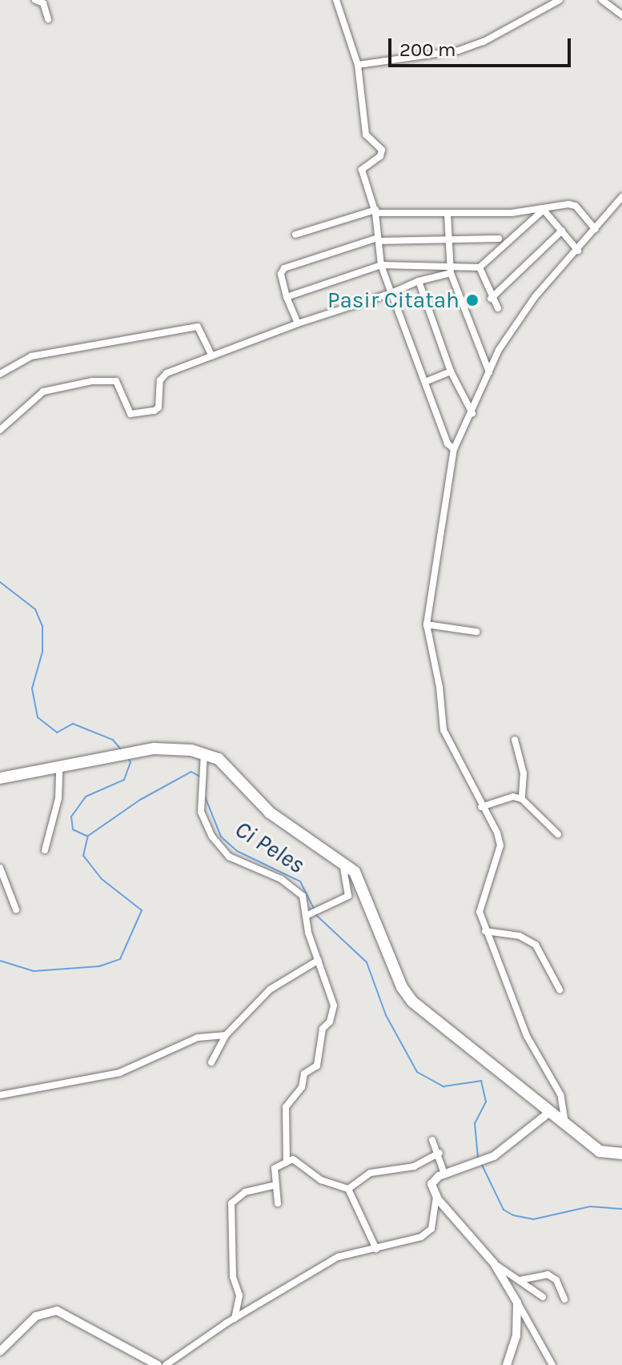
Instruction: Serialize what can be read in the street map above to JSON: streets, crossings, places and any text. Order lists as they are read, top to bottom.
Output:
{
  "water": ["Ci Peles"],
  "places": ["Pasir Citatah"],
  "scale_bar": "200 m"
}
